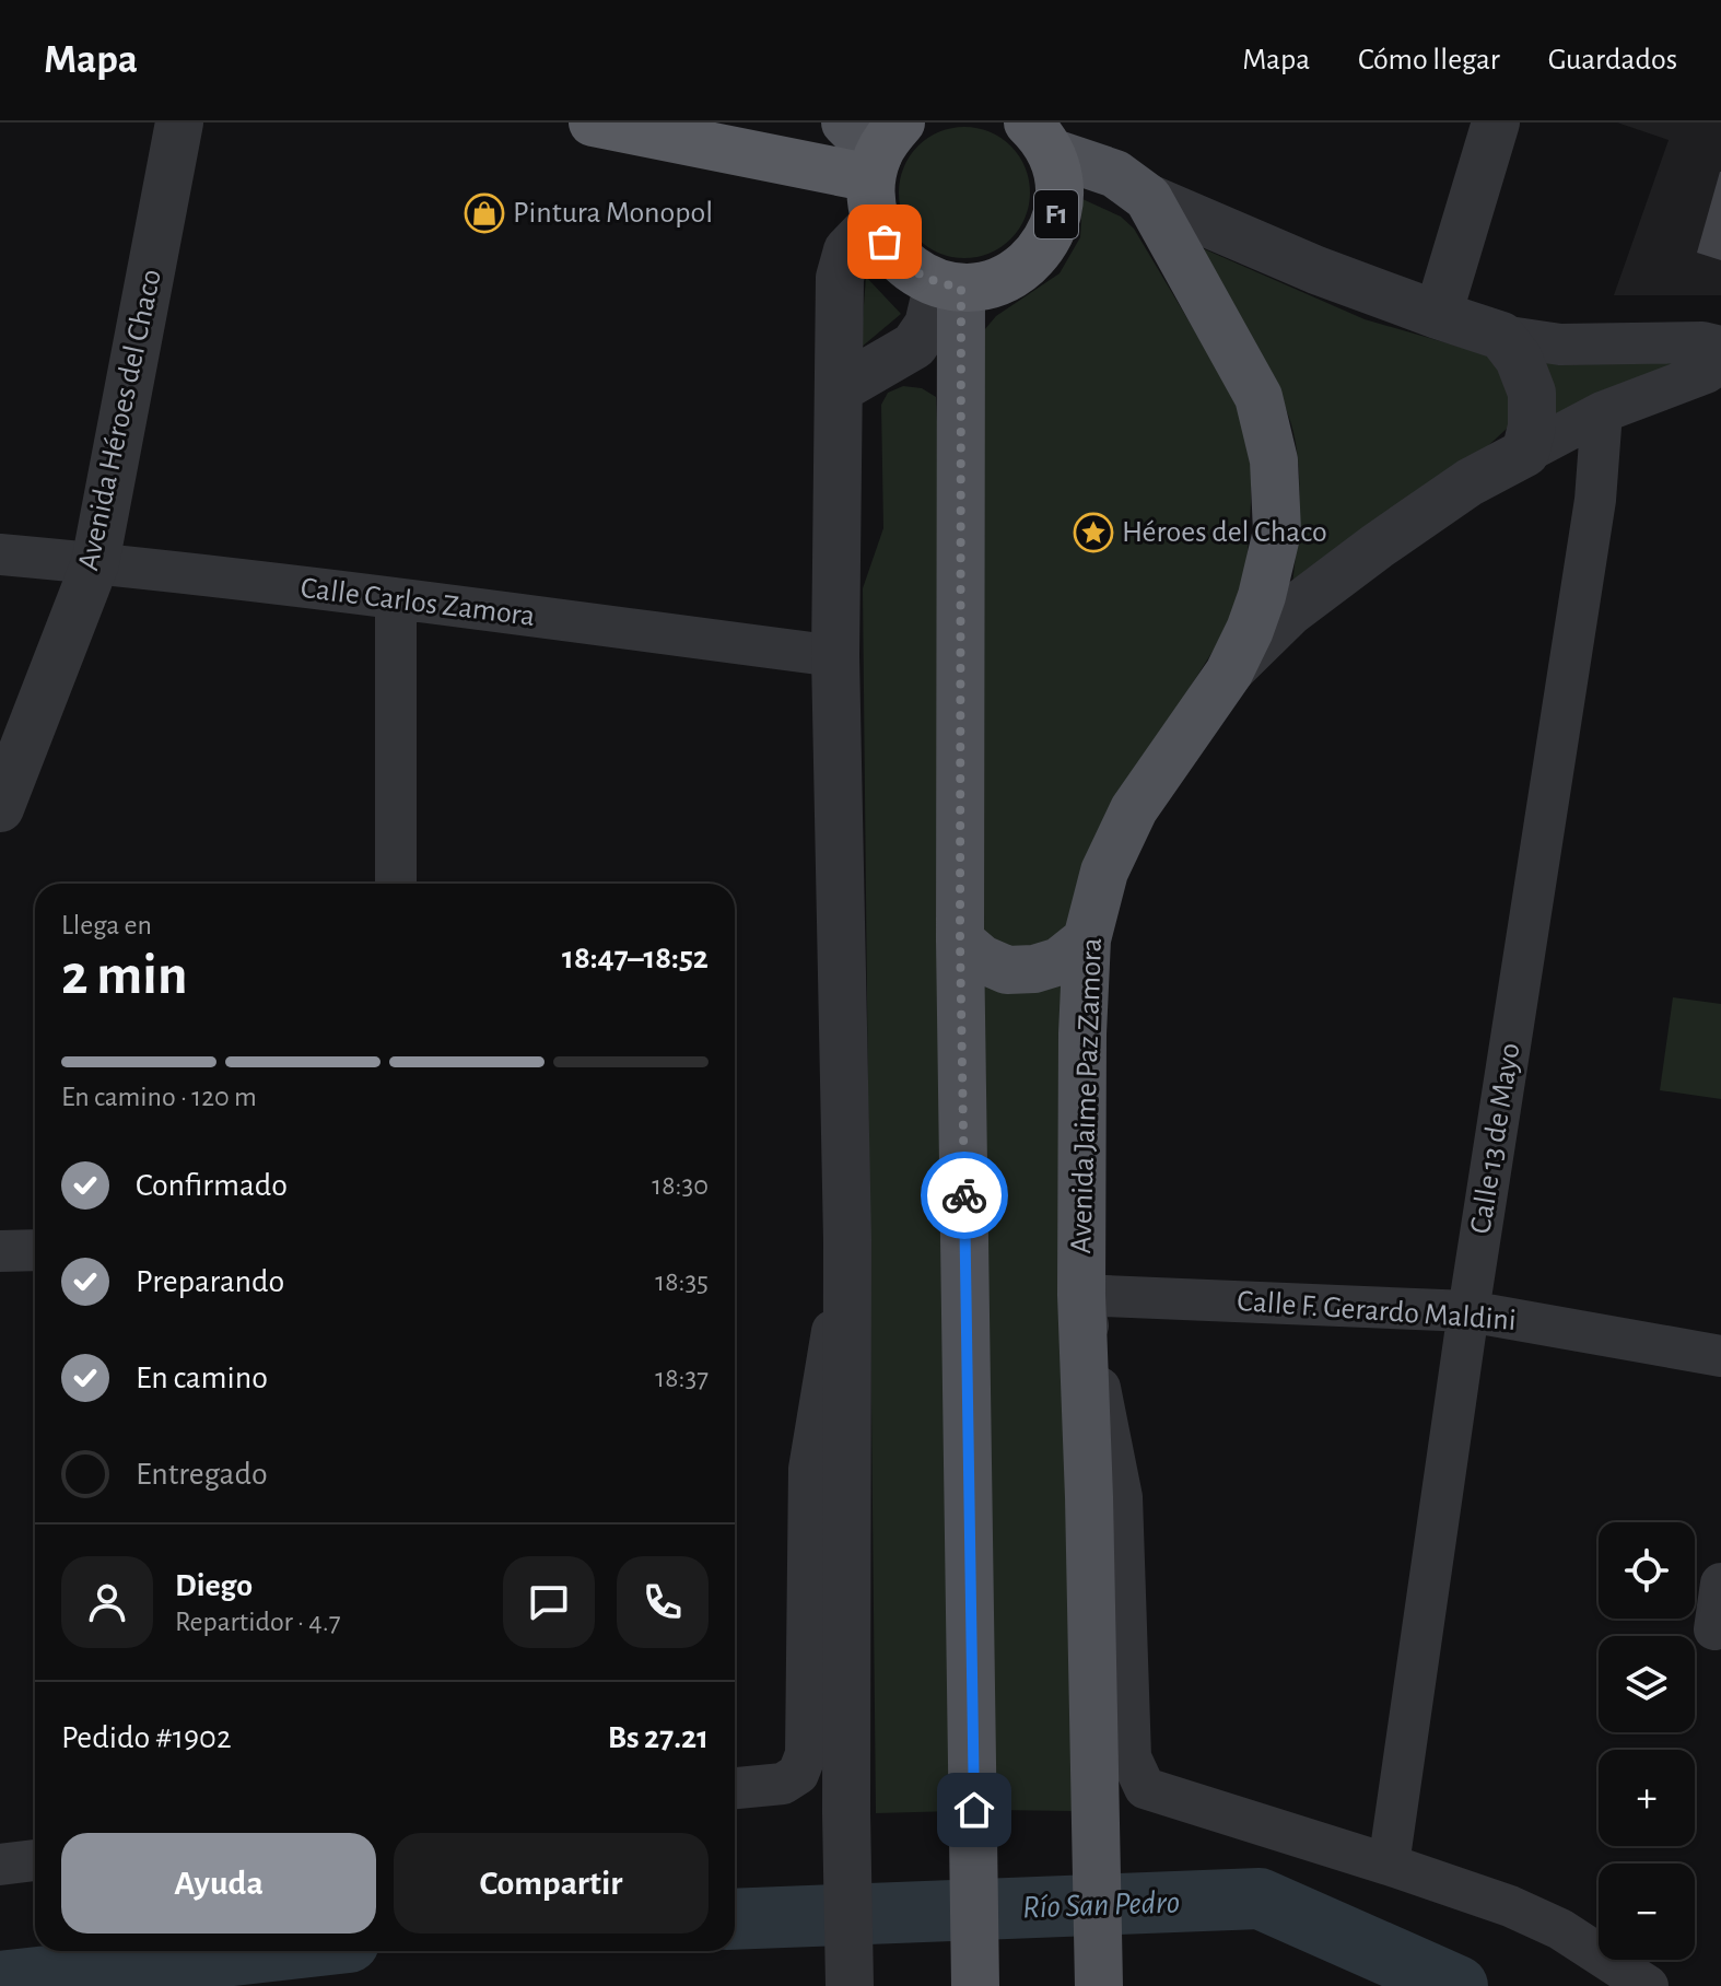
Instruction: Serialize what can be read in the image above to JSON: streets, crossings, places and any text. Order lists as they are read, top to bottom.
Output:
{
  "streets": {
    "highway": ["F1"],
    "main road": ["Avenida Jaime Paz Zamora"],
    "street": [
      "Avenida Héroes del Chaco",
      "Calle Carlos Zamora",
      "Calle 13 de Mayo",
      "Calle F. Gerardo Maldini"
    ]
  },
  "crossings": [
    ["F1", "Avenida Jaime Paz Zamora"],
    ["Avenida Héroes del Chaco", "Calle Carlos Zamora"],
    ["Avenida Jaime Paz Zamora", "Calle F. Gerardo Maldini"],
    ["Calle 13 de Mayo", "Calle F. Gerardo Maldini"]
  ],
  "water": ["Río San Pedro"],
  "places": {
    "shop": ["Pintura Monopol"],
    "place": ["Héroes del Chaco"]
  },
  "page": {
    "header": "Mapa",
    "nav": ["Mapa", "Cómo llegar", "Guardados"],
    "heading": ["2 min", "Llega en", "18:47–18:52"],
    "panel": [
      "Diego",
      "Repartidor · 4.7",
      "Pedido #1902",
      "Bs 27.21"
    ],
    "bar": "En camino · 120 m",
    "list": [
      ["Confirmado", "18:30"],
      ["Preparando", "18:35"],
      ["En camino", "18:37"],
      "Entregado"
    ],
    "map_buttons": ["+", "−"],
    "buttons": ["Ayuda", "Compartir"]
  }
}
